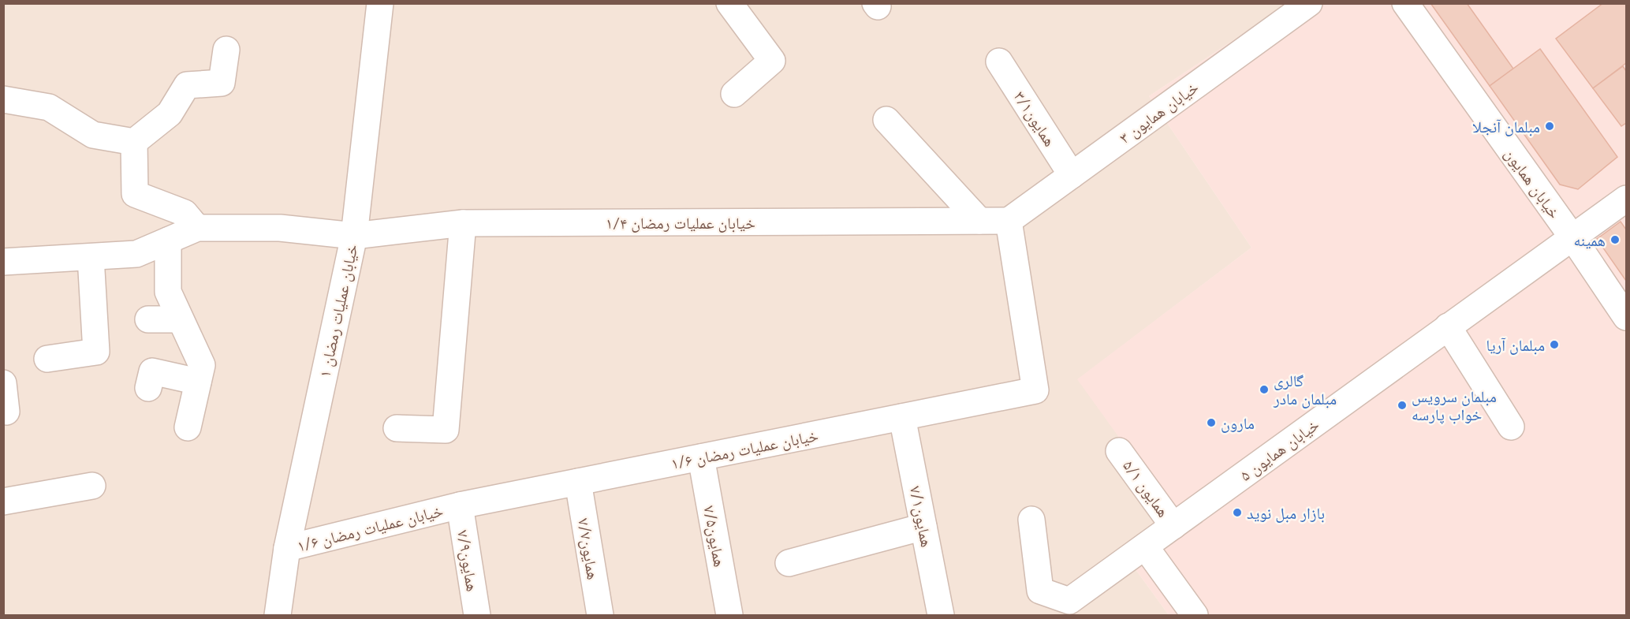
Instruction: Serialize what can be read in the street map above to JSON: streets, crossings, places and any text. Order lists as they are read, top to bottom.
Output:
{
  "streets": {
    "street": [
      "خیابان همایون ۳",
      "همایون۳/۱",
      "خیابان همایون",
      "خیابان عملیات رمضان ۱/۴",
      "خیابان عملیات رمضان ۱",
      "خیابان عملیات رمضان ۱/۶",
      "خیابان همایون ۵",
      "همایون ۵/۱",
      "همایون۷/۱",
      "همایون۷/۵",
      "همایون۷/۷",
      "همایون۷/۹"
    ]
  },
  "crossings": [
    ["خیابان همایون ۳", "همایون۳/۱"],
    ["خیابان همایون ۳", "خیابان عملیات رمضان ۱/۴"],
    ["خیابان همایون ۳", "خیابان عملیات رمضان ۱/۶"],
    ["خیابان همایون", "خیابان همایون ۵"],
    ["خیابان عملیات رمضان ۱/۴", "خیابان عملیات رمضان ۱"],
    ["خیابان عملیات رمضان ۱/۴", "خیابان عملیات رمضان ۱/۶"],
    ["خیابان عملیات رمضان ۱", "خیابان عملیات رمضان ۱/۶"],
    ["خیابان عملیات رمضان ۱/۶", "همایون۷/۱"],
    ["خیابان عملیات رمضان ۱/۶", "همایون۷/۵"],
    ["خیابان عملیات رمضان ۱/۶", "همایون۷/۷"],
    ["خیابان عملیات رمضان ۱/۶", "همایون۷/۹"],
    ["خیابان همایون ۵", "همایون ۵/۱"]
  ],
  "places": [
    "مبلمان آنجلا",
    "همینه",
    "مبلمان آریا",
    "گالری مبلمان مادر",
    "مبلمان سرویس خواب پارسه",
    "مارون",
    "بازار مبل نوید"
  ]
}
